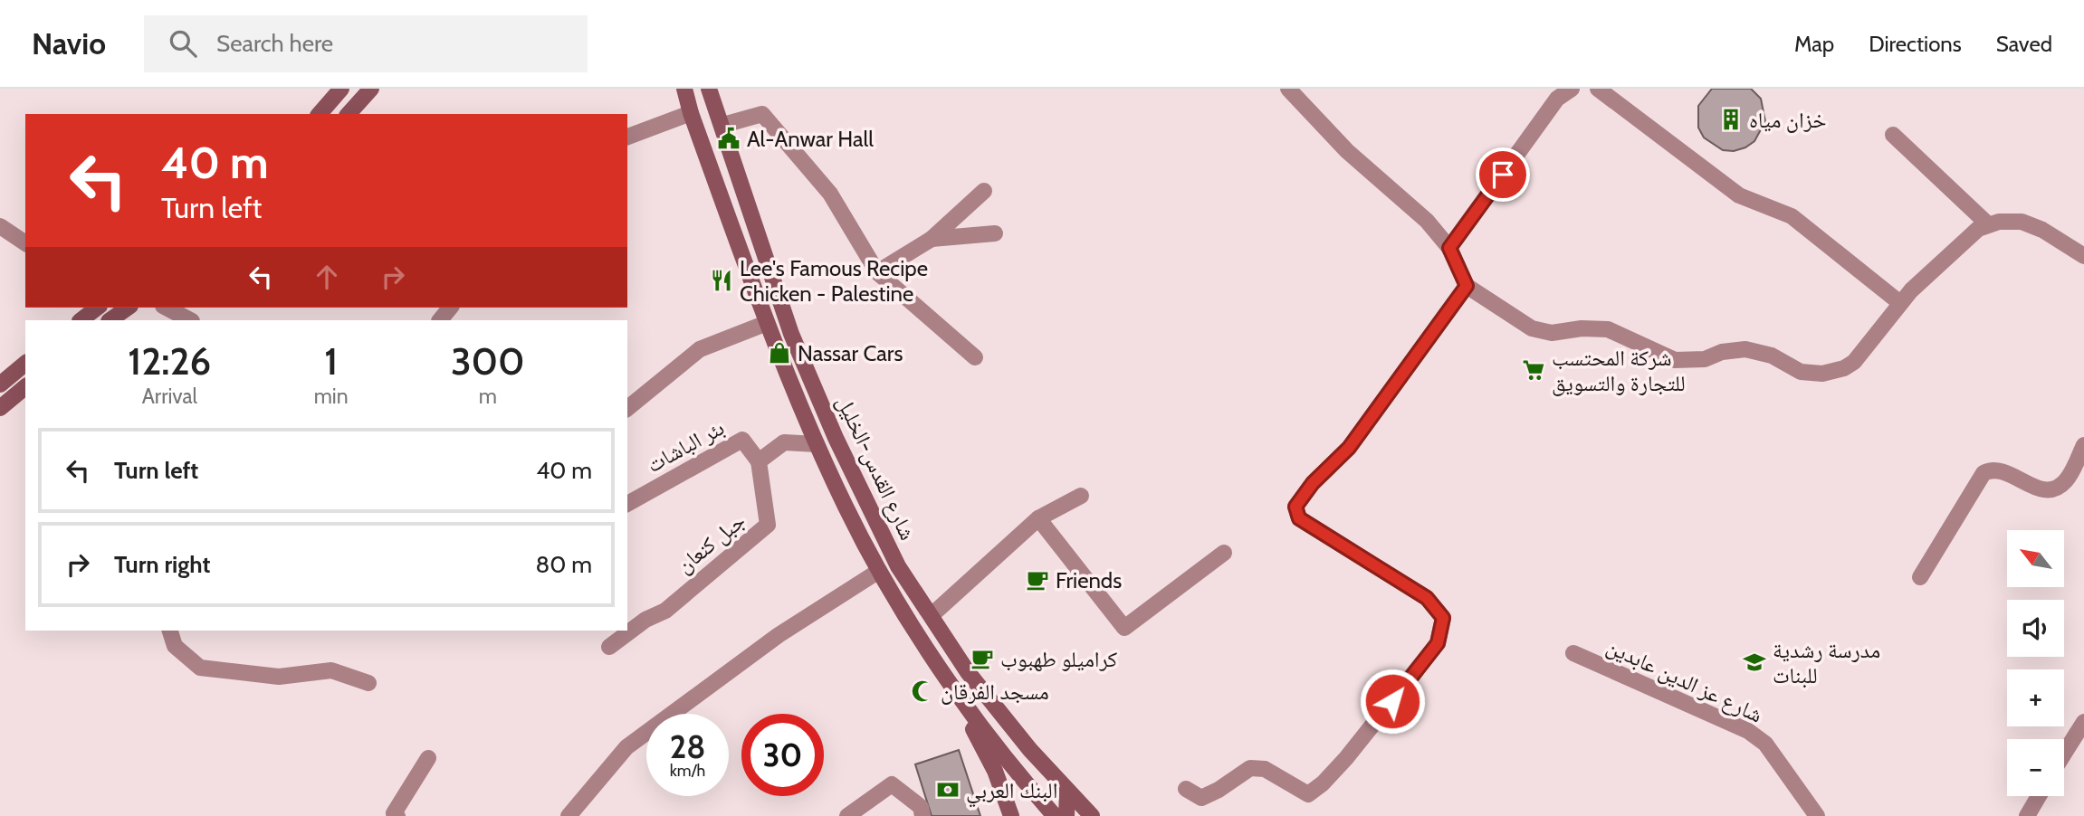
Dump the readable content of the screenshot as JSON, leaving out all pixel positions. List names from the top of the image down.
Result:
{
  "streets": {
    "main road": ["شارع القدس-الخليل"],
    "street": ["بئر الباشات", "جبل كنعان", "شارع عز الدين عابدين"]
  },
  "crossings": [
    ["بئر الباشات", "جبل كنعان"]
  ],
  "places": {
    "building": ["خزان مياه"],
    "public building": ["Al-Anwar Hall"],
    "restaurant": ["Lee's Famous Recipe Chicken - Palestine"],
    "shop": ["Nassar Cars"],
    "supermarket": ["شركة المحتسب للتجارة والتسويق"],
    "cafe": ["Friends", "كراميلو طهبوب"],
    "school or university": ["مدرسة رشدية للبنات"],
    "mosque": ["مسجد الفرقان"],
    "bank": ["البنك العربي"]
  },
  "north": "top left",
  "page": {
    "header": "Navio",
    "search": "Search here",
    "nav": ["Map", "Directions", "Saved"],
    "turn": ["40 m", "Turn left"],
    "eta": [
      "12:26",
      "Arrival",
      "1",
      "min",
      "300",
      "m"
    ],
    "list": [
      {
        "name": "Turn left",
        "value": "40 m"
      },
      {
        "name": "Turn right",
        "value": "80 m"
      }
    ],
    "map_buttons": ["+", "−"],
    "speed": "28 km/h",
    "limit": "30"
  }
}
